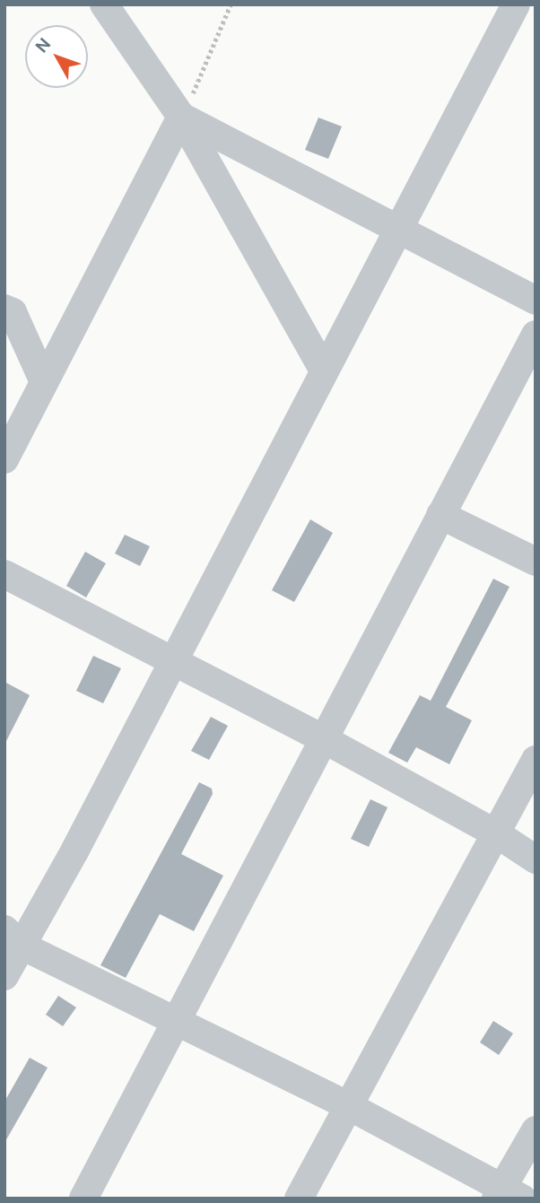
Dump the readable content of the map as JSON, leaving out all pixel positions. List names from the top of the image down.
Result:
{
  "north": "top left"
}
